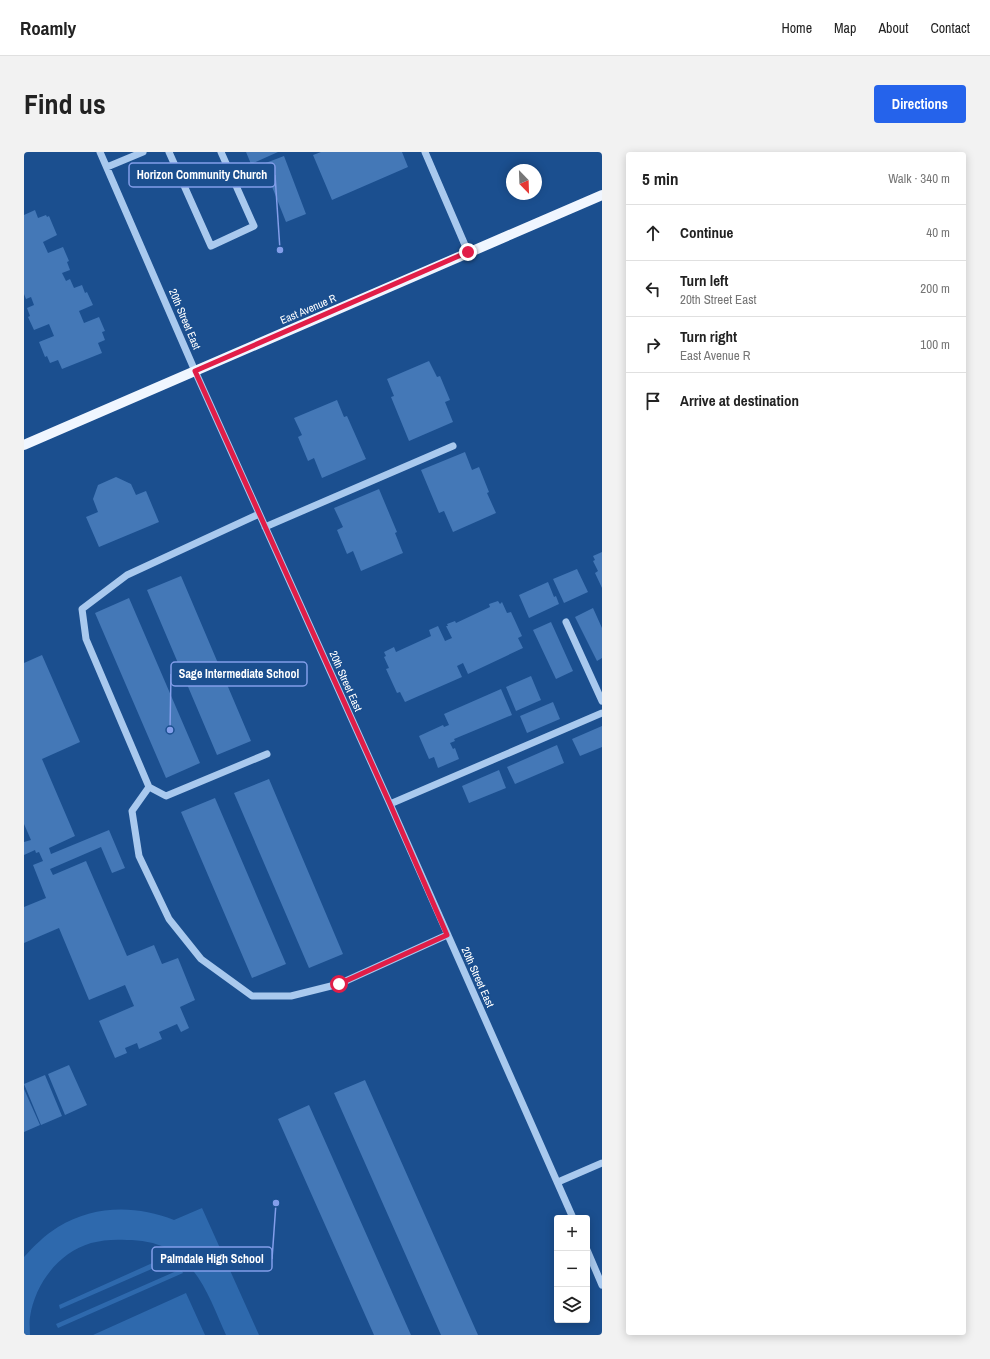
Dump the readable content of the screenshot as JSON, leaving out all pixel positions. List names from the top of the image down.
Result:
{
  "streets": {
    "main road": ["East Avenue R"],
    "street": ["20th Street East"]
  },
  "crossings": [
    ["East Avenue R", "20th Street East"]
  ],
  "places": ["Horizon Community Church", "Sage Intermediate School", "Palmdale High School"],
  "north": "bottom right",
  "page": {
    "header": "Roamly",
    "nav": [
      "Home",
      "Map",
      "About",
      "Contact"
    ],
    "title": "Find us",
    "buttons": "Directions",
    "heading": ["5 min", "Walk · 340 m"],
    "list": [
      ["Continue", "40 m"],
      ["Turn left", "20th Street East", "200 m"],
      ["Turn right", "East Avenue R", "100 m"],
      "Arrive at destination"
    ],
    "map_buttons": ["+", "−"]
  }
}
